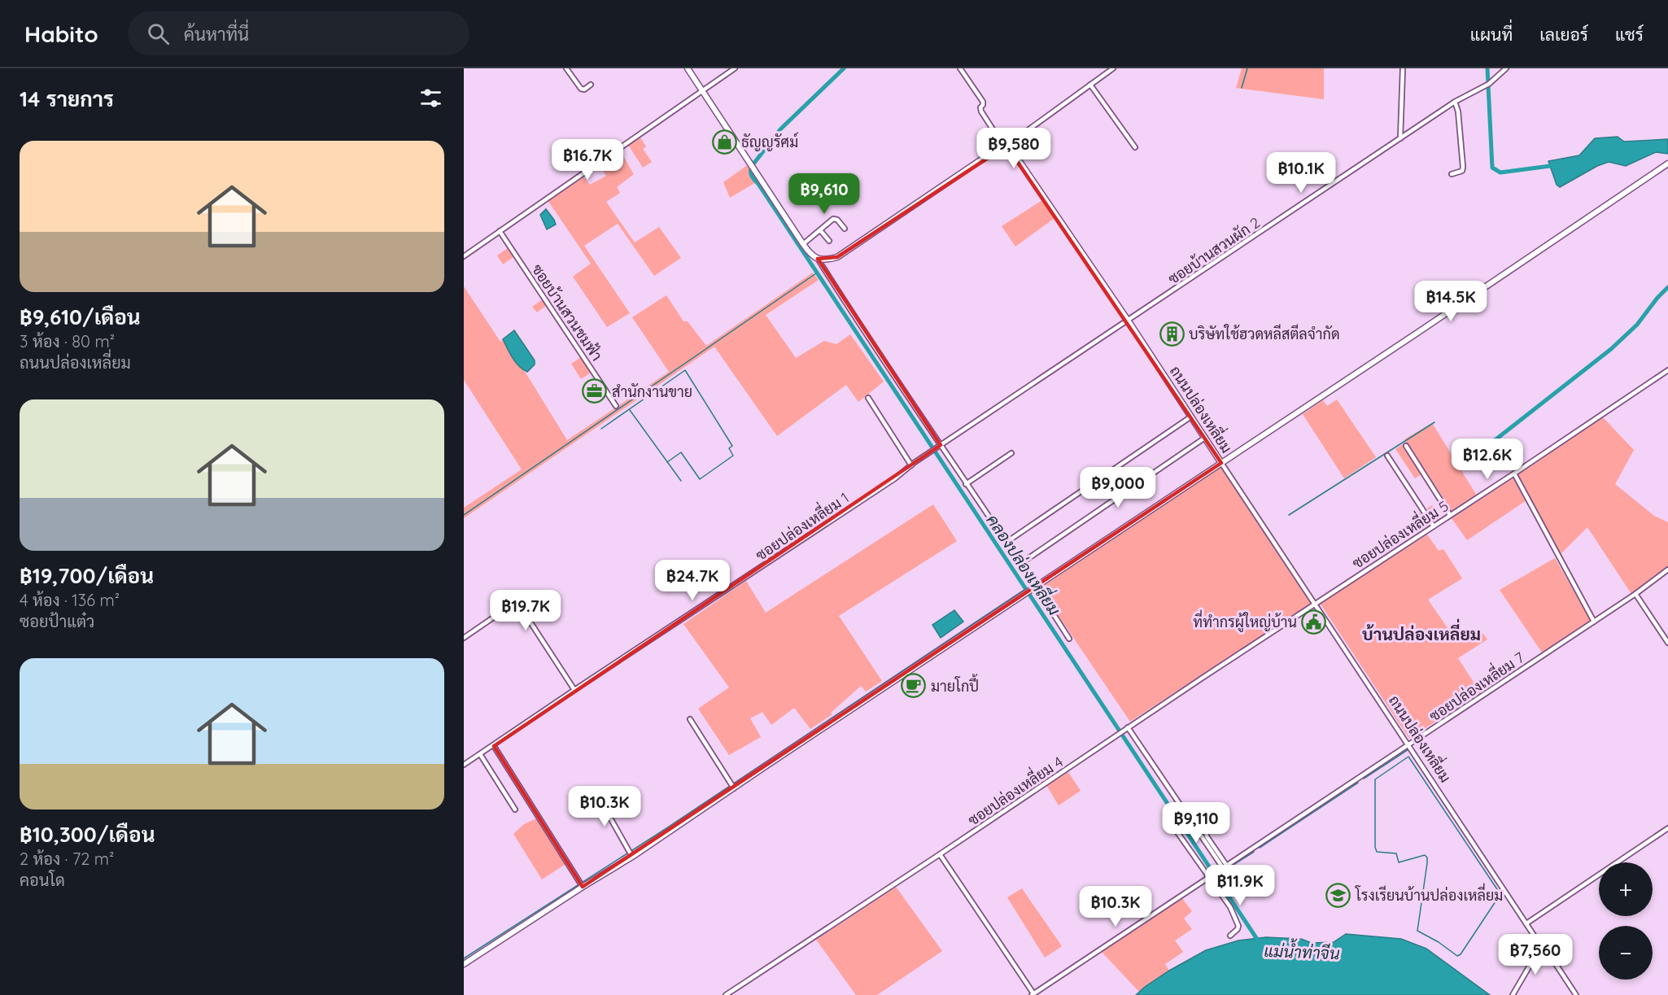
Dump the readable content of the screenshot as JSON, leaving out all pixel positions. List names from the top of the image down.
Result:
{
  "streets": {
    "street": [
      "ซอยบ้านสวนผัก 2",
      "ซอยบ้านสวนชมฟ้า",
      "ถนนปล่องเหลี่ยม",
      "ซอยปล่องเหลี่ยม 1",
      "ซอยปล่องเหลี่ยม 5",
      "ซอยปล่องเหลี่ยม 7",
      "ซอยปล่องเหลี่ยม 4"
    ]
  },
  "crossings": [
    ["ซอยบ้านสวนผัก 2", "ถนนปล่องเหลี่ยม"],
    ["ซอยบ้านสวนผัก 2", "ซอยปล่องเหลี่ยม 1"],
    ["ถนนปล่องเหลี่ยม", "ซอยปล่องเหลี่ยม 1"],
    ["ถนนปล่องเหลี่ยม", "ซอยปล่องเหลี่ยม 5"],
    ["ถนนปล่องเหลี่ยม", "ซอยปล่องเหลี่ยม 7"],
    ["ถนนปล่องเหลี่ยม", "ซอยปล่องเหลี่ยม 4"],
    ["ซอยปล่องเหลี่ยม 5", "ซอยปล่องเหลี่ยม 4"]
  ],
  "districts": ["บ้านปล่องเหลี่ยม"],
  "water": ["คลองปล่องเหลี่ยม", "แม่น้ำท่าจีน"],
  "places": {
    "shop": ["ธัญญรัศม์"],
    "building": ["บริษัทใช้ฮวดหลีสตีลจำกัด"],
    "office": ["สำนักงานขาย"],
    "public building": ["ที่ทำกรผู้ใหญ่บ้าน"],
    "cafe": ["มายโกปี้"],
    "school or university": ["โรงเรียนบ้านปล่องเหลี่ยม"]
  },
  "page": {
    "header": "Habito",
    "search": "ค้นหาที่นี่",
    "nav": ["แผนที่", "เลเยอร์", "แชร์"],
    "heading": "14 รายการ",
    "list": [
      {
        "name": "฿9,610/เดือน",
        "note": "3 ห้อง · 80 m² · ถนนปล่องเหลี่ยม"
      },
      {
        "name": "฿19,700/เดือน",
        "note": "4 ห้อง · 136 m² · ซอยป้าแต๋ว"
      },
      {
        "name": "฿10,300/เดือน",
        "note": "2 ห้อง · 72 m² · คอนโด"
      }
    ],
    "price": [
      "฿9,580",
      "฿16.7K",
      "฿10.1K",
      "฿9,610",
      "฿14.5K",
      "฿12.6K",
      "฿9,000",
      "฿24.7K",
      "฿19.7K",
      "฿10.3K",
      "฿9,110",
      "฿11.9K",
      "฿10.3K",
      "฿7,560"
    ],
    "map_buttons": ["+", "−"]
  }
}
